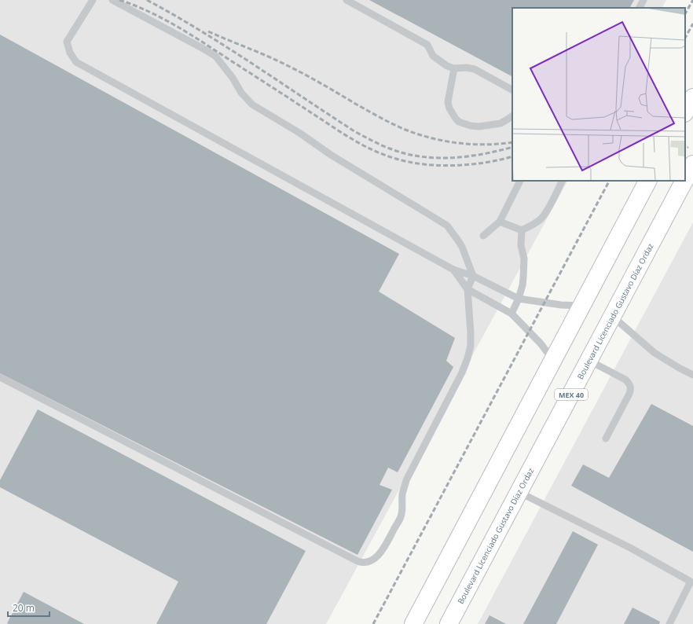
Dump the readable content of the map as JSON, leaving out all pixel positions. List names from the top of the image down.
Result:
{
  "streets": {
    "main road": ["Boulevard Licenciado Gustavo Díaz Ordaz", "MEX 40"]
  },
  "scale_bar": "20 m"
}
